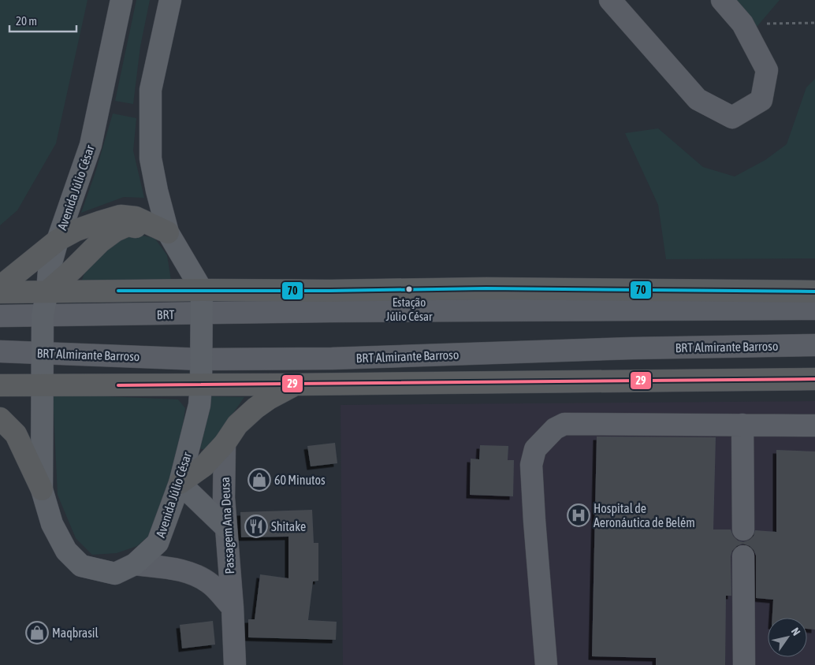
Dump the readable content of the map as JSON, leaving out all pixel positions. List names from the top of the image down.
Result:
{
  "streets": {
    "main road": ["Avenida Júlio César"],
    "street": ["BRT", "BRT Almirante Barroso", "Passagem Ana Deusa"]
  },
  "crossings": [
    ["Avenida Júlio César", "BRT"],
    ["Avenida Júlio César", "BRT Almirante Barroso"],
    ["Avenida Júlio César", "Passagem Ana Deusa"]
  ],
  "places": {
    "other": ["Estação Júlio César"],
    "shop": ["60 Minutos", "Maqbrasil"],
    "hospital": ["Hospital de Aeronáutica de Belém"],
    "restaurant": ["Shitake"]
  },
  "lines": ["transit line 70", "transit line 29"],
  "scale_bar": "20 m",
  "north": "top right"
}
